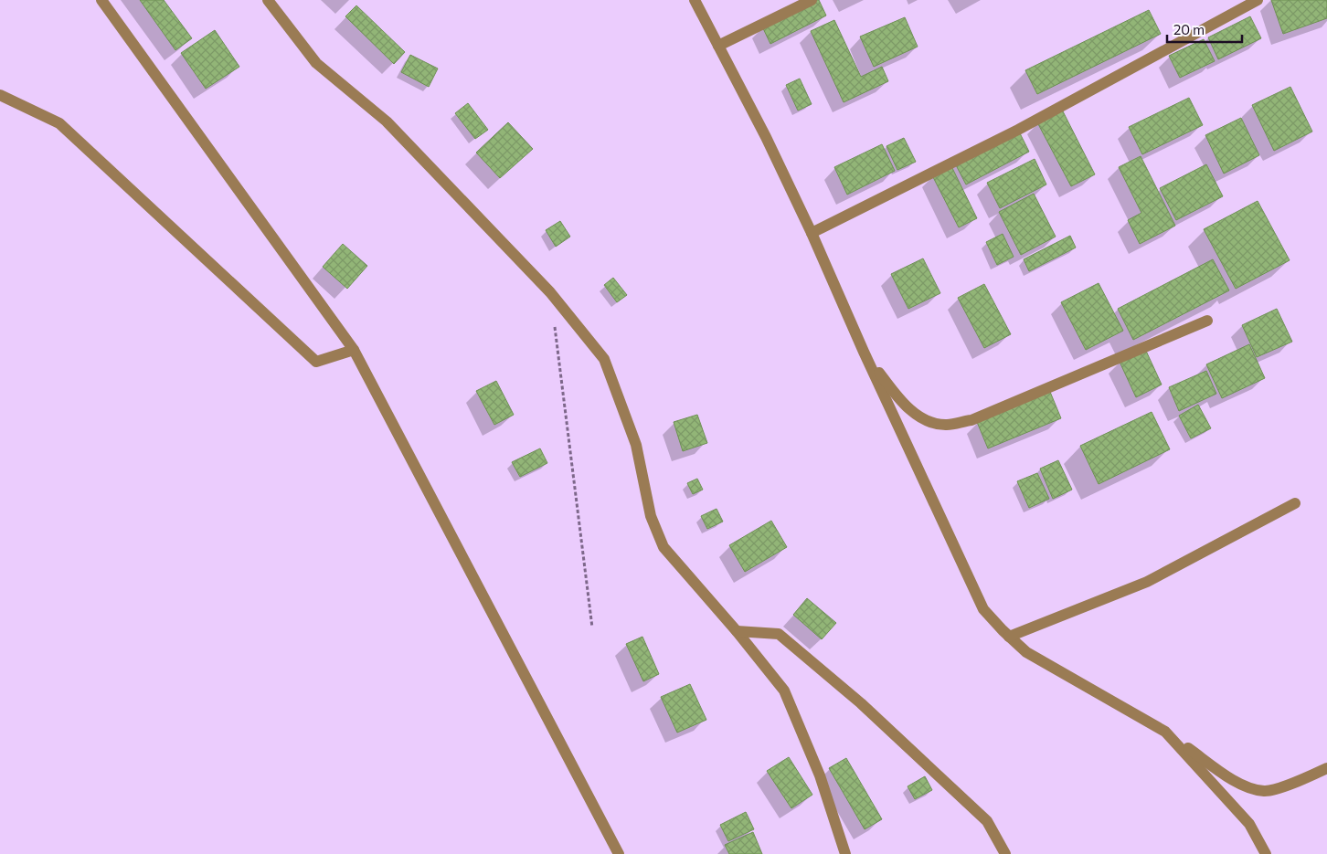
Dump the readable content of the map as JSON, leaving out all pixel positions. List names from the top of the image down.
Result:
{
  "scale_bar": "20 m"
}
